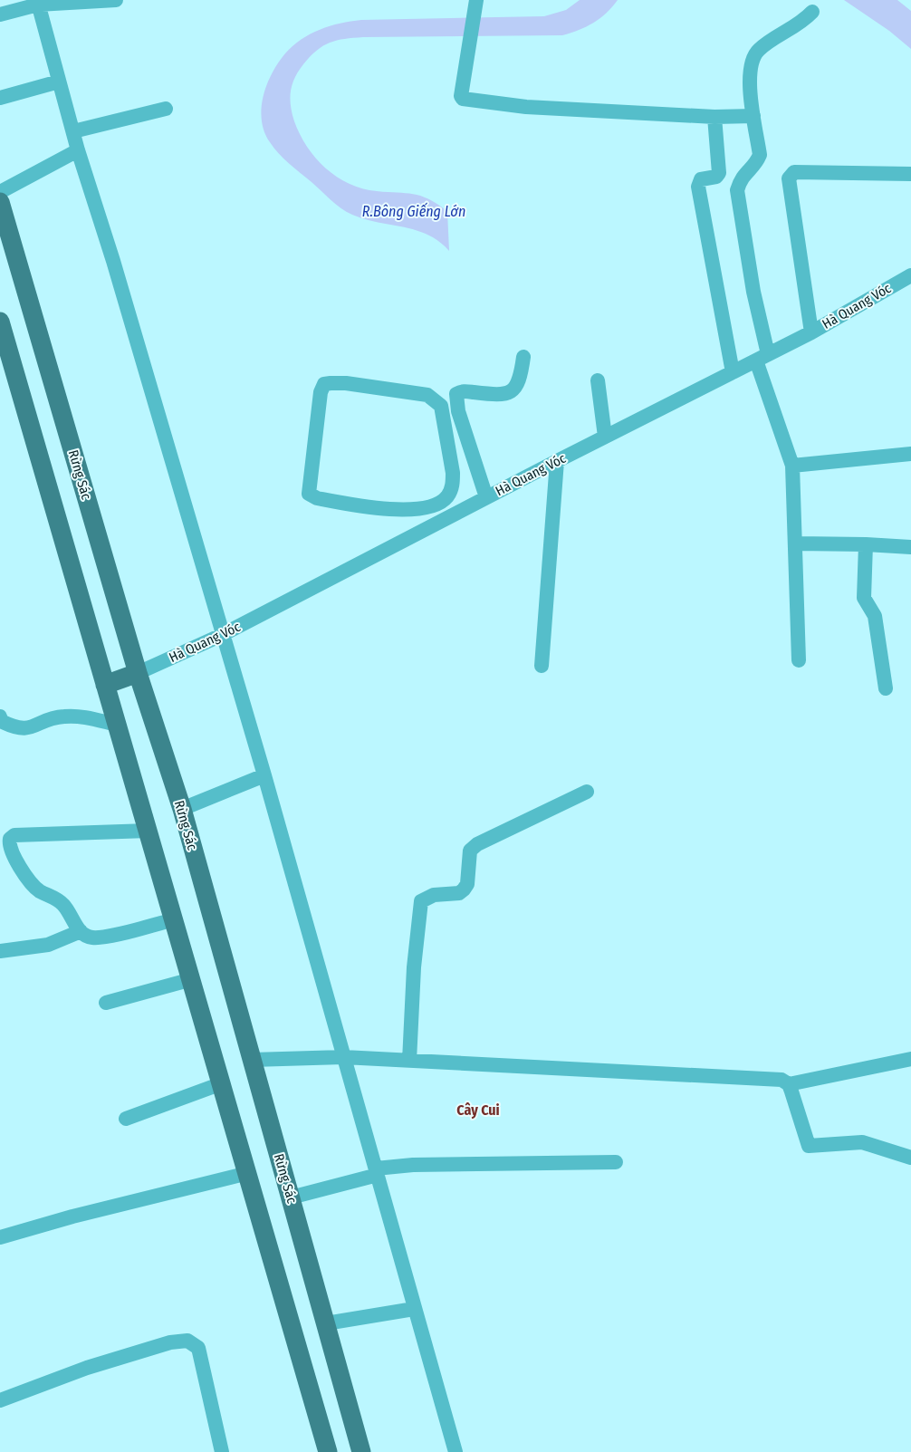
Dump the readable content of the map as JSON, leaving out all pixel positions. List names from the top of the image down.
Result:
{
  "streets": {
    "main road": ["Rừng Sác"],
    "street": ["Hà Quang Vóc"]
  },
  "crossings": [
    ["Hà Quang Vóc", "Rừng Sác"]
  ],
  "districts": ["Cây Cui"],
  "water": ["R.Bông Giếng Lớn"]
}
